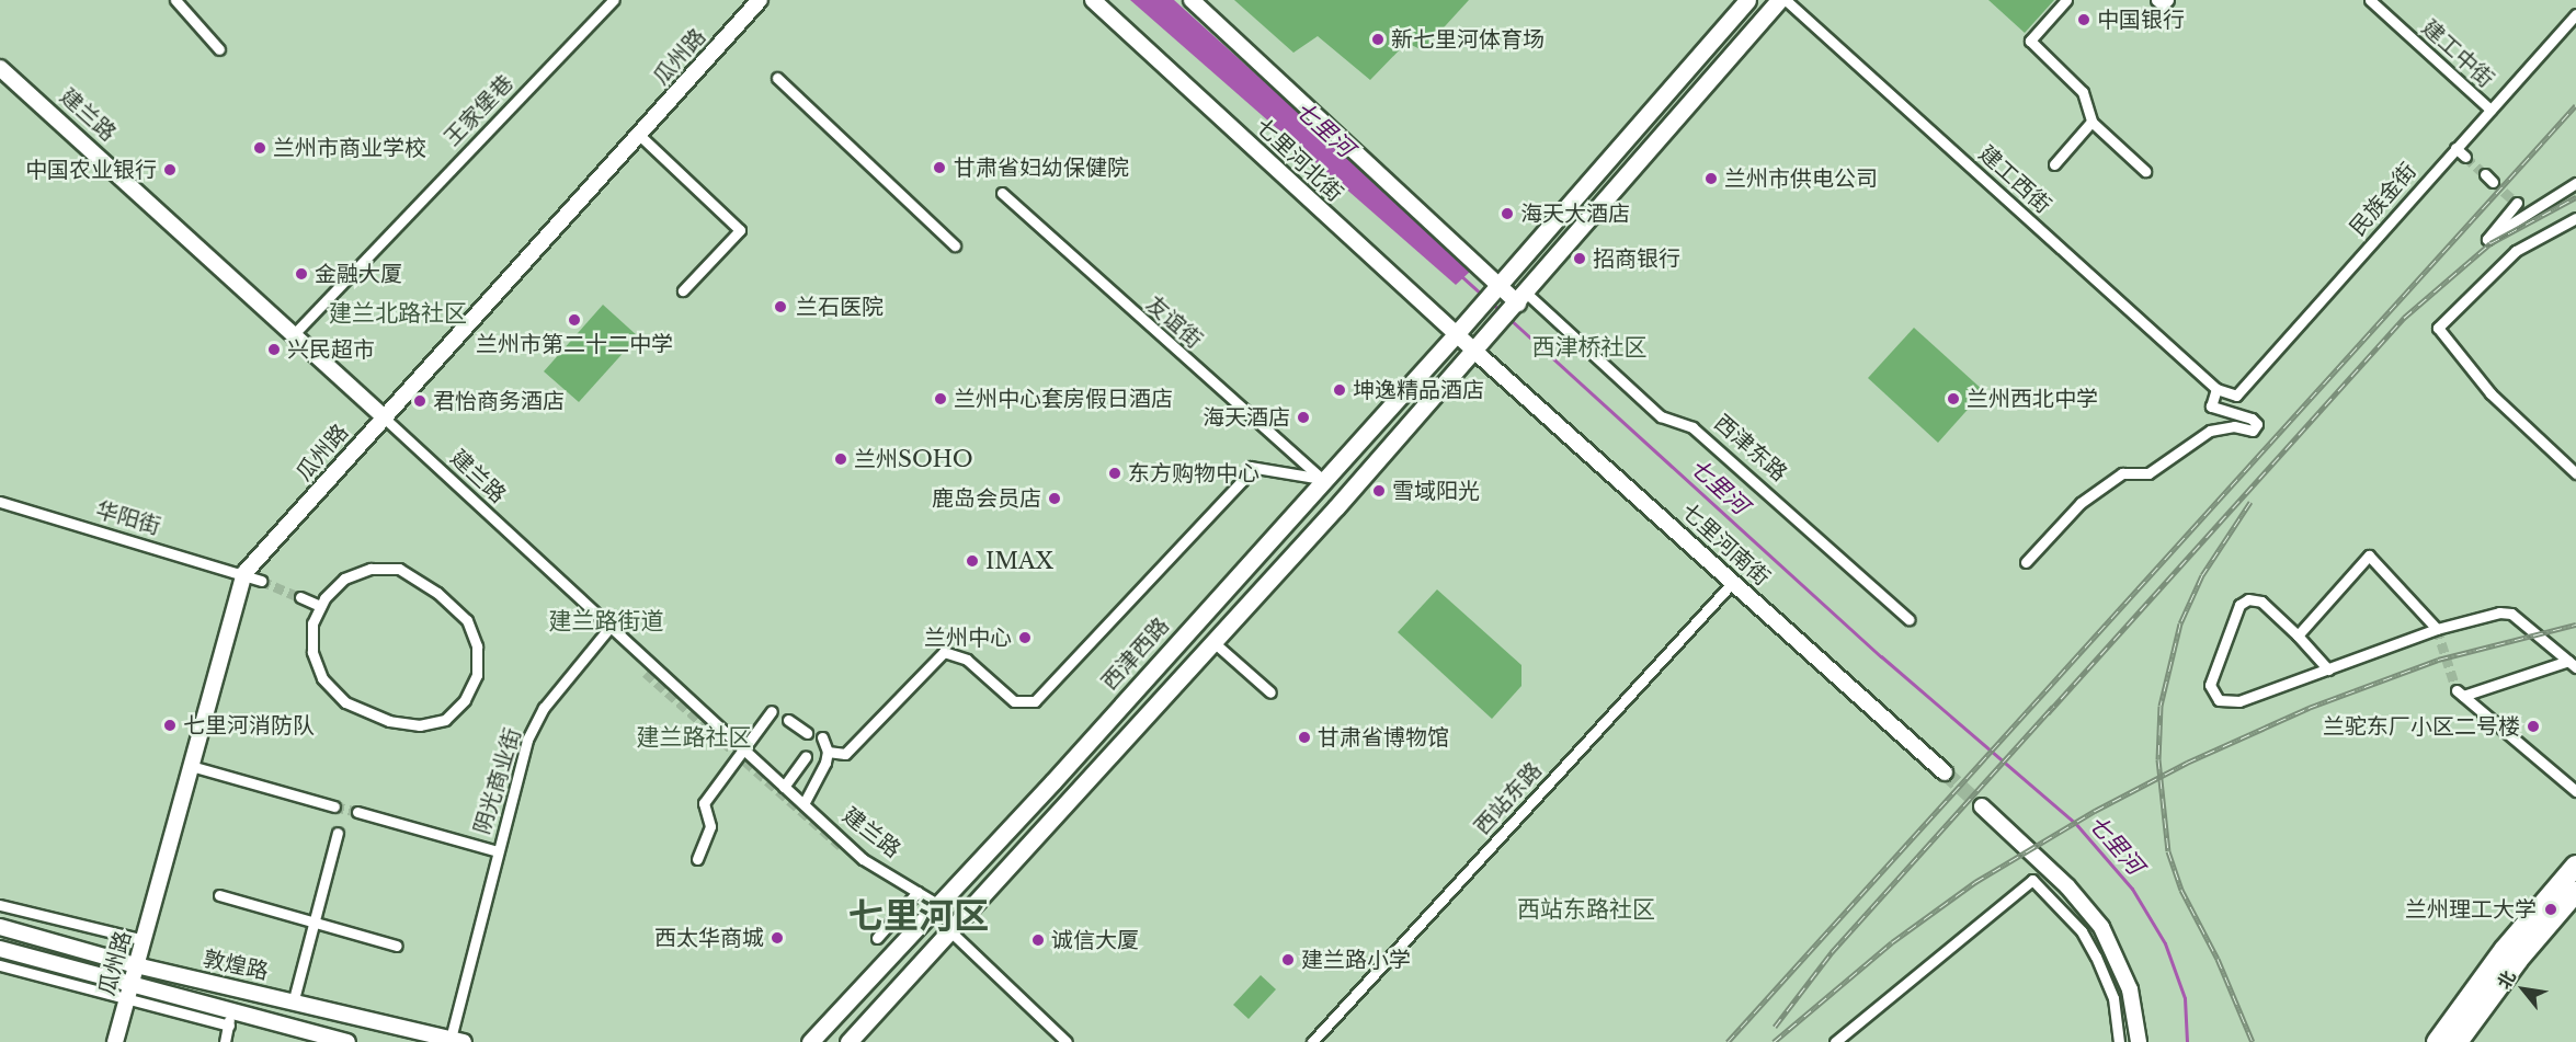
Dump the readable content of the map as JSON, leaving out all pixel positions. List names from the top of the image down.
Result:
{
  "streets": {
    "main road": ["西津西路"],
    "street": [
      "建工中街",
      "瓜州路",
      "王家堡巷",
      "建兰路",
      "七里河北街",
      "建工西街",
      "民族金街",
      "友谊街",
      "西津东路",
      "华阳街",
      "七里河南街",
      "阴光商业街",
      "西站东路",
      "敦煌路"
    ]
  },
  "crossings": [
    ["建工中街", "民族金街"],
    ["瓜州路", "建兰路"],
    ["瓜州路", "华阳街"],
    ["瓜州路", "敦煌路"],
    ["王家堡巷", "建兰路"],
    ["建兰路", "西津西路"],
    ["建兰路", "阴光商业街"],
    ["七里河北街", "西津东路"],
    ["七里河北街", "七里河南街"],
    ["七里河北街", "西津西路"],
    ["建工西街", "民族金街"],
    ["友谊街", "西津西路"],
    ["七里河南街", "西站东路"],
    ["阴光商业街", "敦煌路"]
  ],
  "districts": [
    "建兰北路社区",
    "西津桥社区",
    "建兰路街道",
    "建兰路社区",
    "西站东路社区",
    "七里河区"
  ],
  "water": ["七里河"],
  "places": [
    "中国银行",
    "新七里河体育场",
    "兰州市商业学校",
    "甘肃省妇幼保健院",
    "中国农业银行",
    "兰州市供电公司",
    "海天大酒店",
    "招商银行",
    "金融大厦",
    "兰石医院",
    "兰州市第二十二中学",
    "兴民超市",
    "坤逸精品酒店",
    "兰州中心套房假日酒店",
    "兰州西北中学",
    "君怡商务酒店",
    "海天酒店",
    "兰州SOHO",
    "东方购物中心",
    "雪域阳光",
    "鹿岛会员店",
    "IMAX",
    "兰州中心",
    "七里河消防队",
    "兰驼东厂小区二号楼",
    "甘肃省博物馆",
    "兰州理工大学",
    "西太华商城",
    "诚信大厦",
    "建兰路小学"
  ],
  "north": "top left"
}
